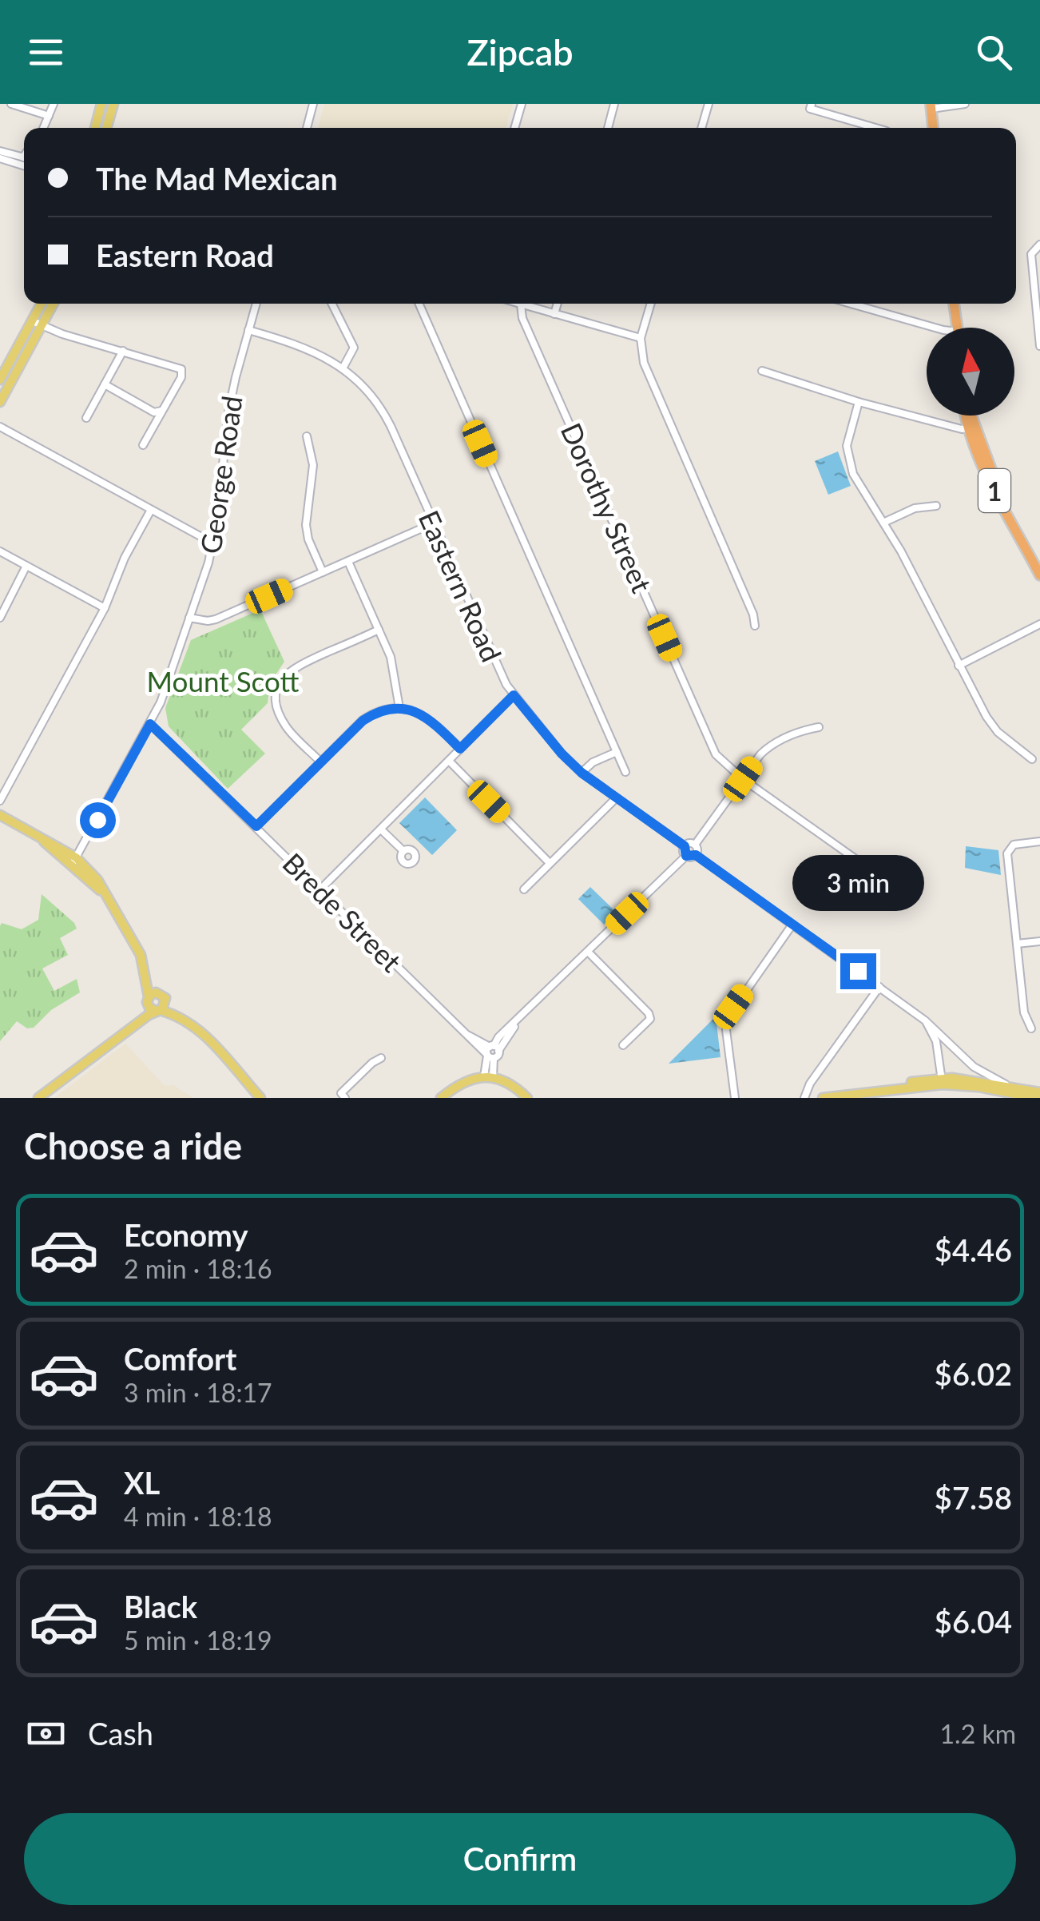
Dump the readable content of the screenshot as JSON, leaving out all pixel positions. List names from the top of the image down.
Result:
{
  "streets": {
    "highway": ["1"],
    "street": [
      "George Road",
      "Dorothy Street",
      "Eastern Road",
      "Brede Street"
    ]
  },
  "crossings": [
    ["George Road", "Eastern Road"],
    ["George Road", "Brede Street"]
  ],
  "parks": ["Mount Scott"],
  "north": "top",
  "page": {
    "header": "Zipcab",
    "banner": ["The Mad Mexican", "Eastern Road"],
    "bubble": "3 min",
    "heading": "Choose a ride",
    "list": [
      {
        "name": "Economy",
        "note": "2 min · 18:16",
        "value": "$4.46"
      },
      {
        "name": "Comfort",
        "note": "3 min · 18:17",
        "value": "$6.02"
      },
      {
        "name": "XL",
        "note": "4 min · 18:18",
        "value": "$7.58"
      },
      {
        "name": "Black",
        "note": "5 min · 18:19",
        "value": "$6.04"
      }
    ],
    "pay": ["Cash", "1.2 km"],
    "buttons": "Confirm"
  }
}
